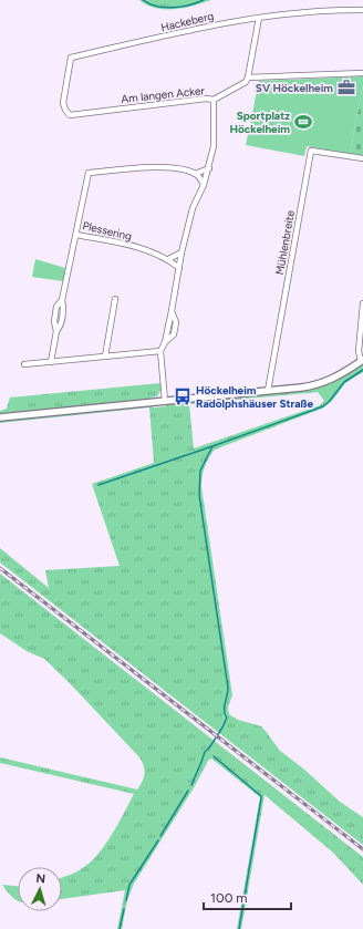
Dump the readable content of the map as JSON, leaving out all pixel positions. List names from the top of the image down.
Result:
{
  "streets": {
    "street": [
      "Hackeberg",
      "Am langen Acker",
      "Plessering",
      "Mühlenbreite"
    ]
  },
  "crossings": [
    ["Hackeberg", "Am langen Acker"]
  ],
  "places": {
    "office": ["SV Höckelheim"],
    "sports": ["Sportplatz Höckelheim"],
    "bus stop": ["Höckelheim Radolphshäuser Straße"]
  },
  "scale_bar": "100 m",
  "north": "top"
}
